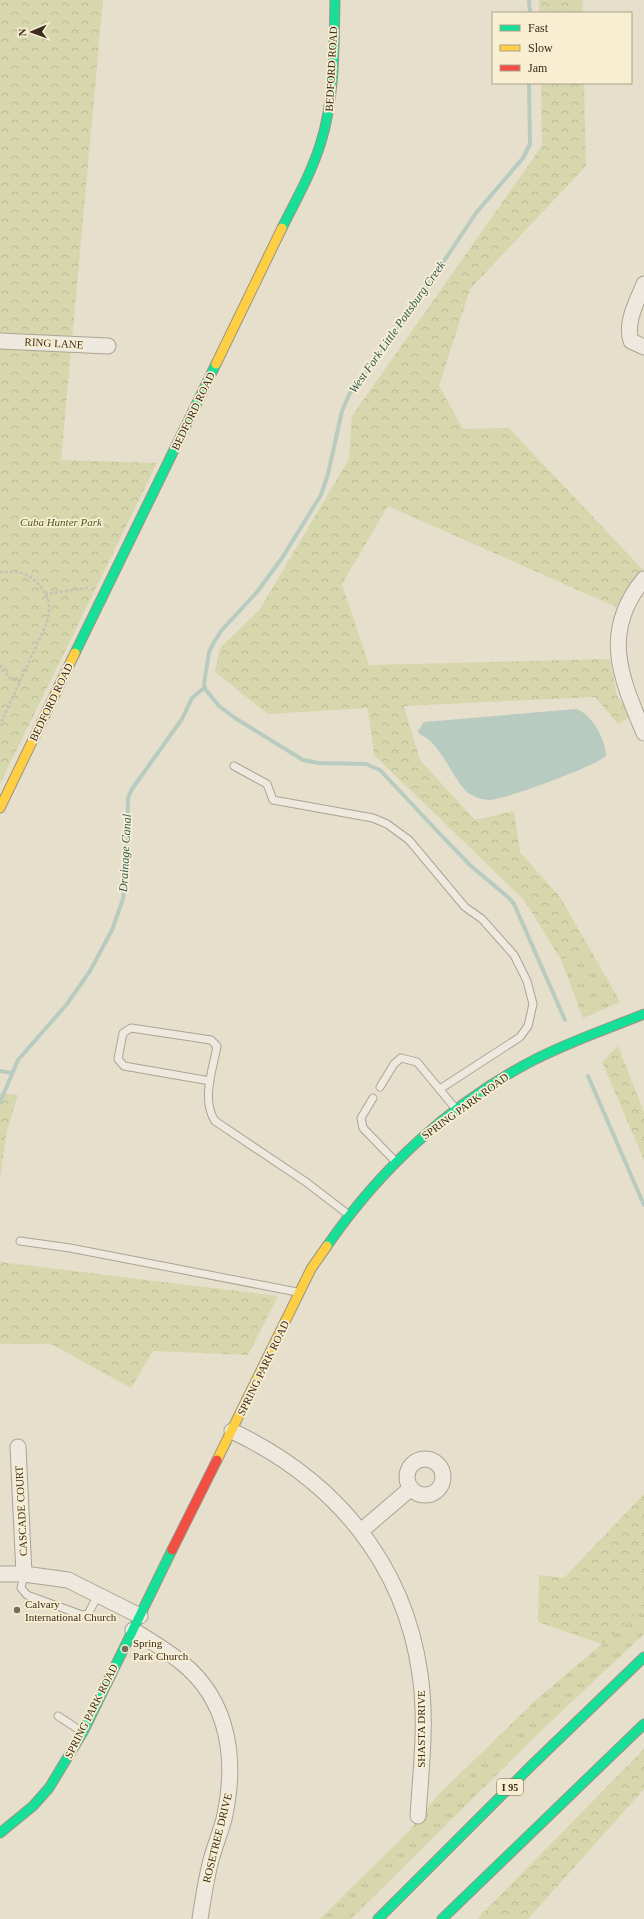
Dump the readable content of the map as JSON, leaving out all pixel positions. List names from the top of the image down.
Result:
{
  "streets": {
    "main road": ["BEDFORD ROAD", "SPRING PARK ROAD", "I 95"],
    "street": [
      "RING LANE",
      "CASCADE COURT",
      "SHASTA DRIVE",
      "ROSETREE DRIVE"
    ]
  },
  "crossings": [
    ["SPRING PARK ROAD", "SHASTA DRIVE"],
    ["SPRING PARK ROAD", "ROSETREE DRIVE"]
  ],
  "water": ["West Fork Little Pottsburg Creek", "Drainage Canal"],
  "parks": ["Cuba Hunter Park"],
  "places": ["Calvary International Church", "Spring Park Church"],
  "legend": ["Fast", "Slow", "Jam"],
  "north": "left"
}
